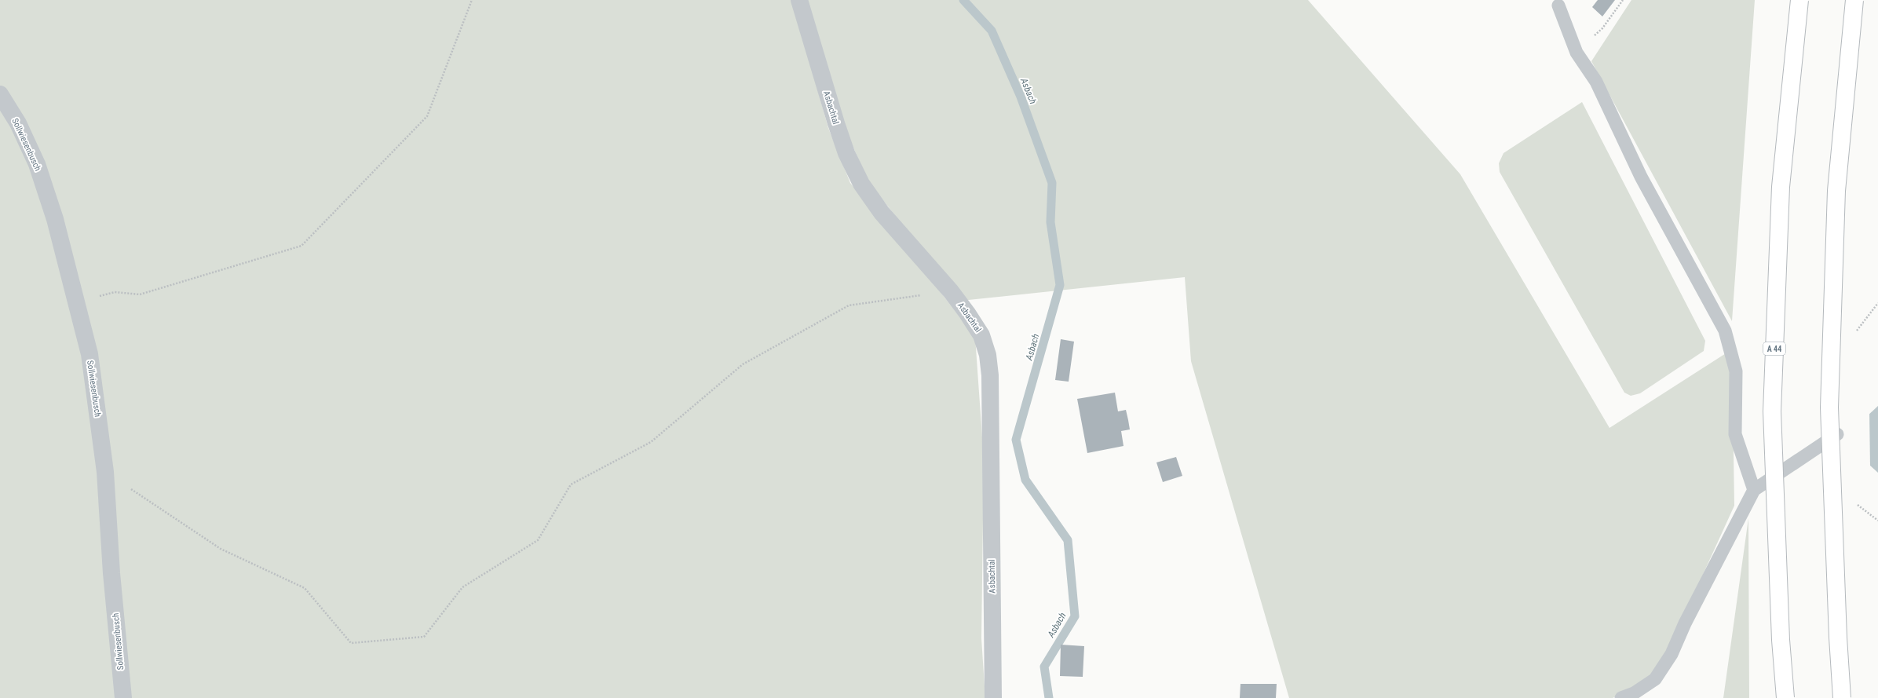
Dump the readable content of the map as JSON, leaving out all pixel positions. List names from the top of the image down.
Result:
{
  "streets": {
    "highway": ["A 44"],
    "street": ["Asbachtal", "Sollwiesenbusch"]
  },
  "water": ["Asbach"]
}
